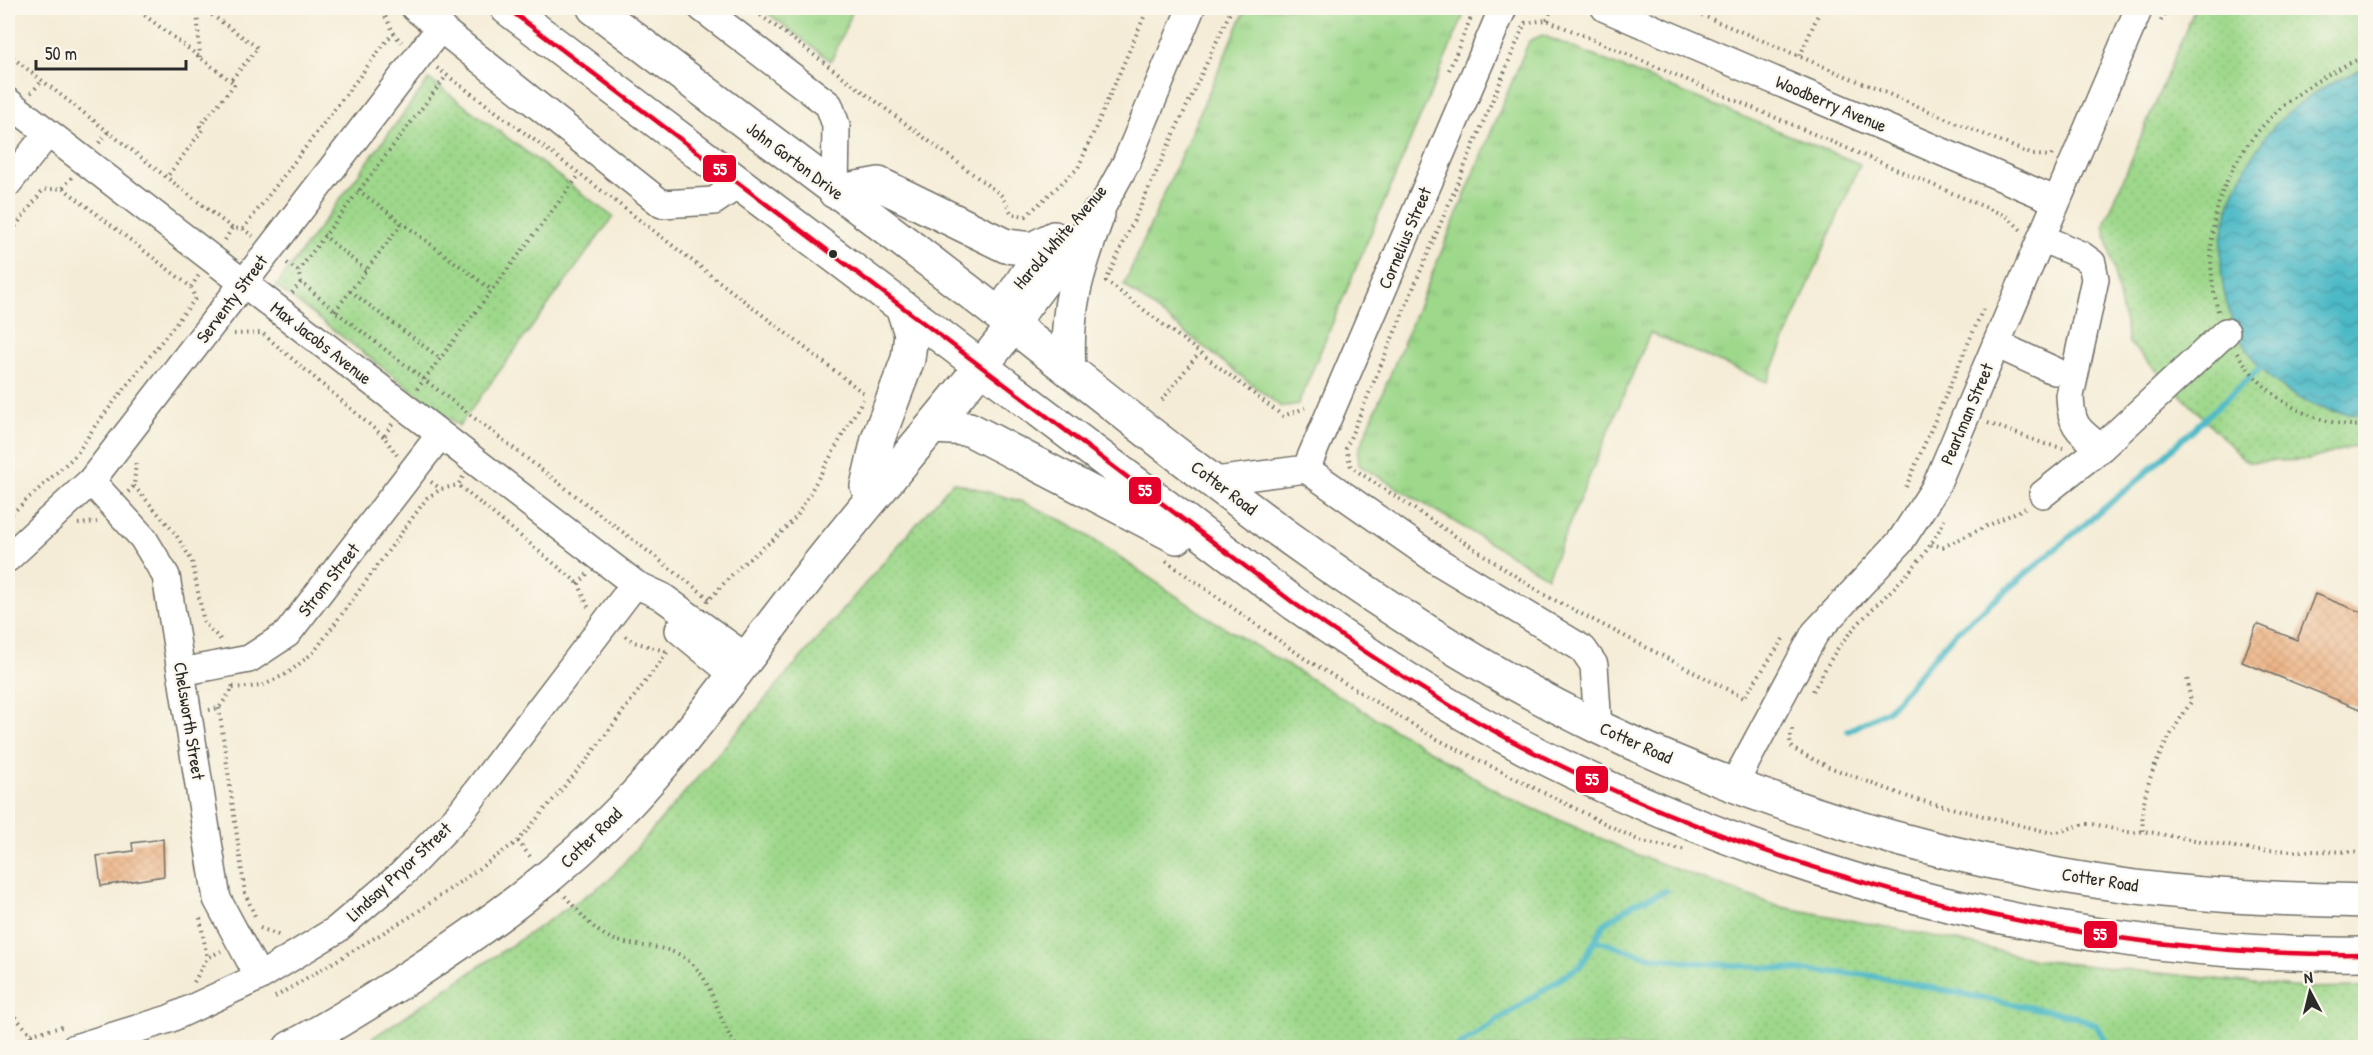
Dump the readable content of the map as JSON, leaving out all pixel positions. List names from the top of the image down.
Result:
{
  "streets": {
    "main road": ["John Gorton Drive", "Cotter Road"],
    "street": [
      "Woodberry Avenue",
      "Harold White Avenue",
      "Cornelius Street",
      "Serventy Street",
      "Max Jacobs Avenue",
      "Pearlman Street",
      "Strom Street",
      "Chelsworth Street",
      "Lindsay Pryor Street"
    ]
  },
  "crossings": [
    ["Woodberry Avenue", "Pearlman Street"],
    ["John Gorton Drive", "Harold White Avenue"],
    ["John Gorton Drive", "Cotter Road"],
    ["Harold White Avenue", "Cotter Road"],
    ["Serventy Street", "Max Jacobs Avenue"],
    ["Serventy Street", "Chelsworth Street"],
    ["Max Jacobs Avenue", "Cotter Road"],
    ["Max Jacobs Avenue", "Strom Street"],
    ["Max Jacobs Avenue", "Lindsay Pryor Street"],
    ["Pearlman Street", "Cotter Road"],
    ["Strom Street", "Chelsworth Street"],
    ["Chelsworth Street", "Lindsay Pryor Street"]
  ],
  "lines": ["transit line 55"],
  "scale_bar": "50 m",
  "north": "top"
}
